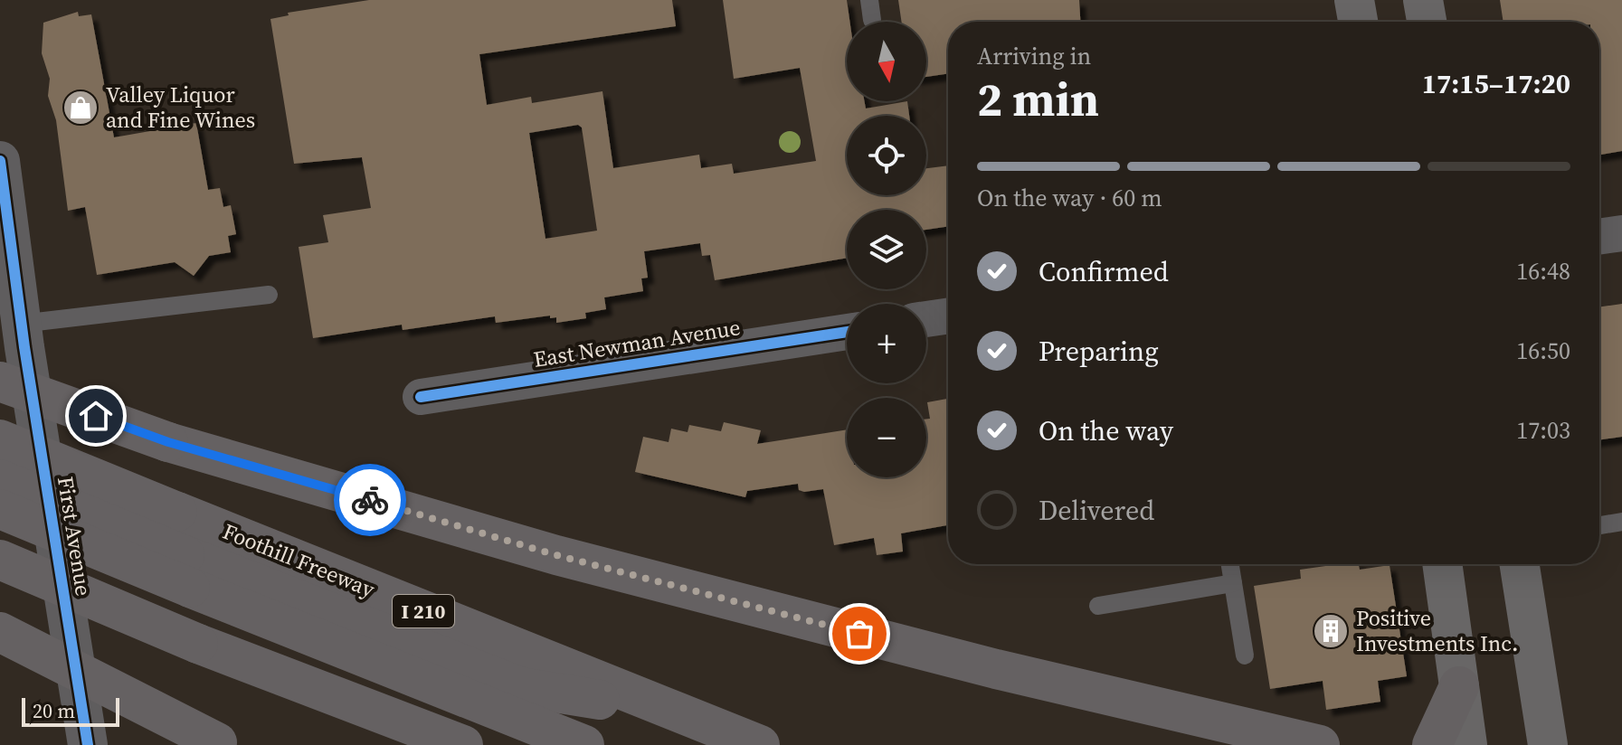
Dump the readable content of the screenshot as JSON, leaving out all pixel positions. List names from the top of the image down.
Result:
{
  "streets": {
    "highway": ["Foothill Freeway", "I 210"],
    "street": ["East Newman Avenue", "First Avenue"]
  },
  "places": {
    "shop": ["Valley Liquor and Fine Wines"],
    "building": ["Positive Investments Inc."]
  },
  "scale_bar": "20 m",
  "north": "bottom",
  "page": {
    "map_buttons": ["+", "−"],
    "heading": ["2 min", "Arriving in", "17:15–17:20"],
    "bar": "On the way · 60 m",
    "list": [
      ["Confirmed", "16:48"],
      ["Preparing", "16:50"],
      ["On the way", "17:03"],
      "Delivered"
    ],
    "scale": "20 m"
  }
}
